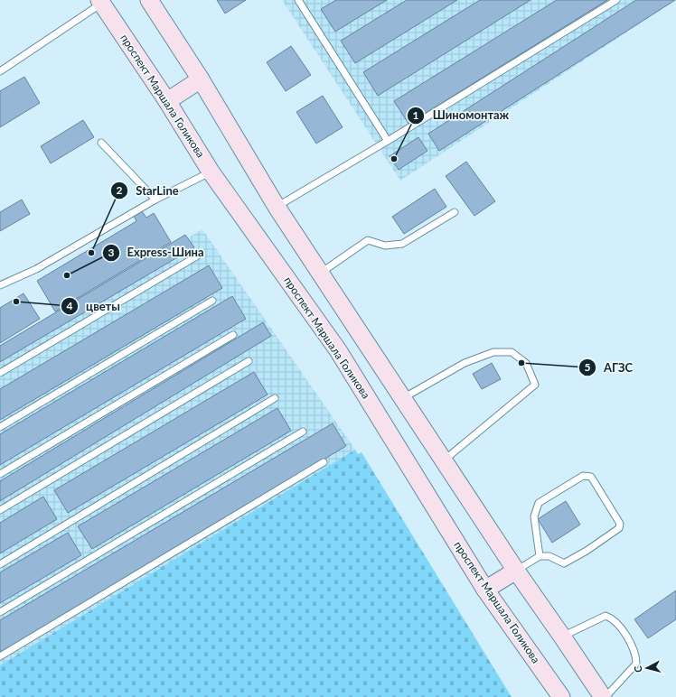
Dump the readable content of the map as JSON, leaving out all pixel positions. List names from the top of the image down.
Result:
{
  "streets": {
    "main road": ["проспект Маршала Голикова"]
  },
  "places": [
    "Шиномонтаж",
    "StarLine",
    "Express-Шина",
    "цветы",
    "АГЗС"
  ],
  "north": "left"
}
